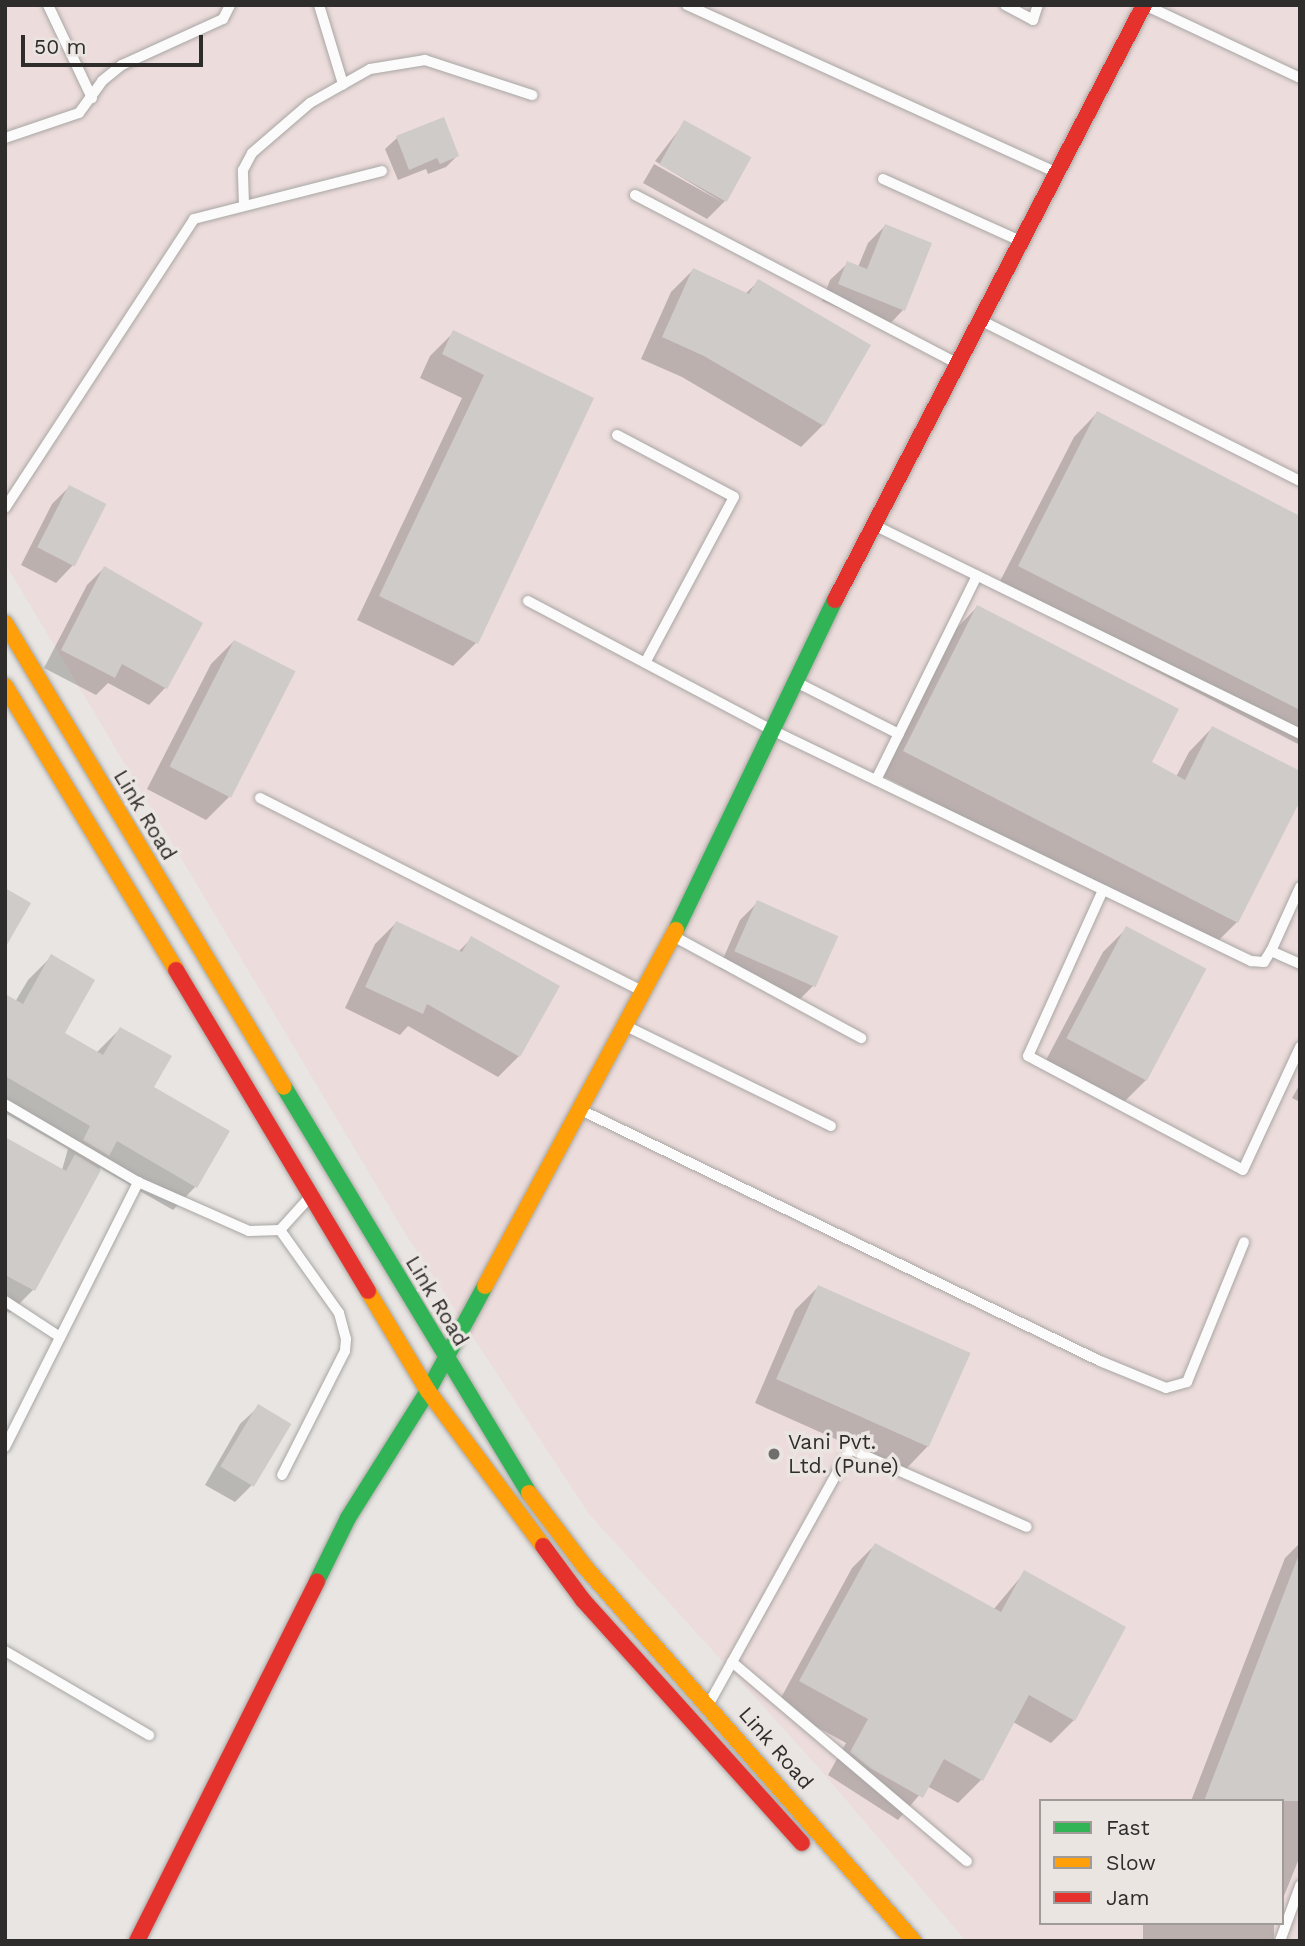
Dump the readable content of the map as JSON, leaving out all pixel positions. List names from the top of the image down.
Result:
{
  "streets": {
    "street": ["Link Road"]
  },
  "places": ["Vani Pvt. Ltd. (Pune)"],
  "legend": ["Fast", "Slow", "Jam"],
  "scale_bar": "50 m"
}
